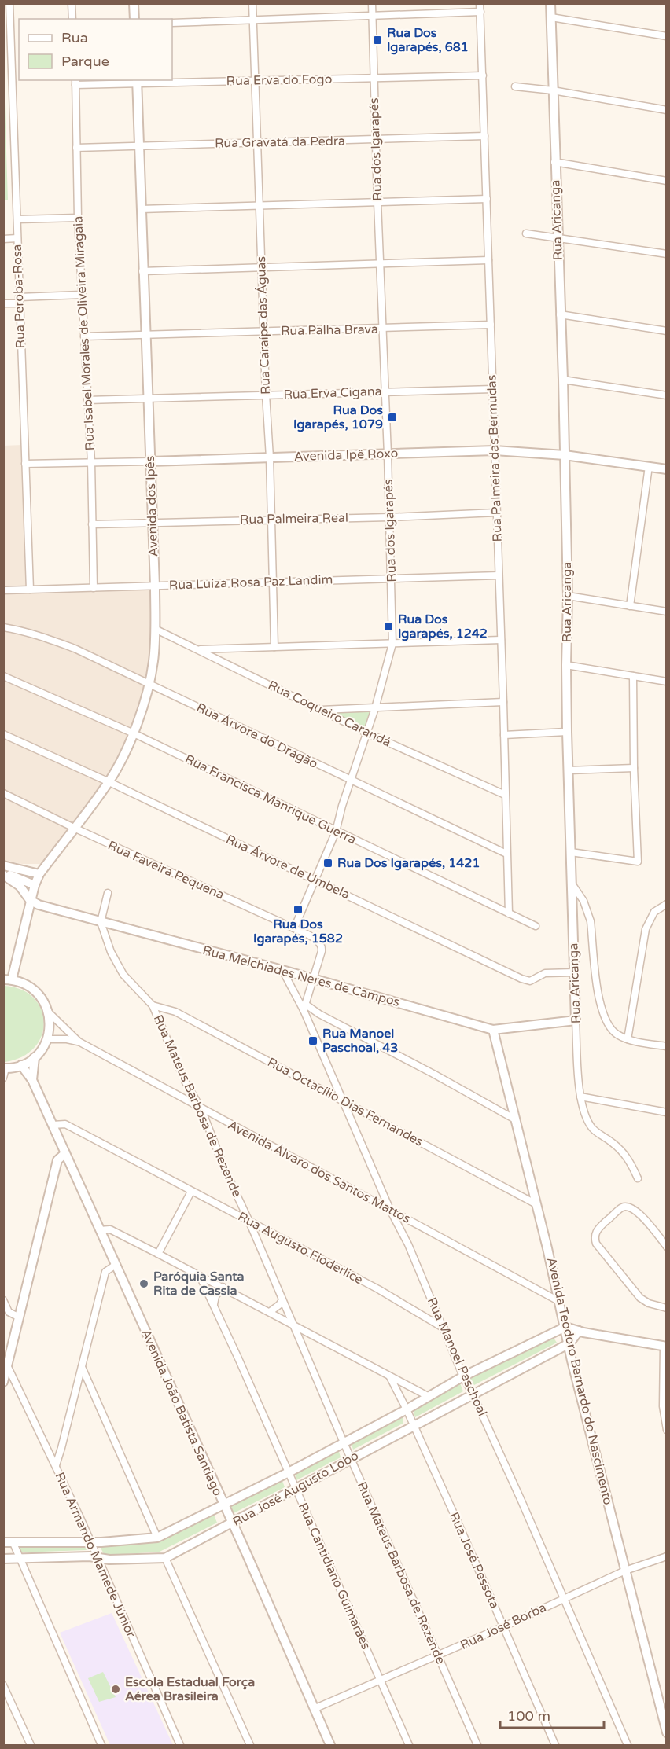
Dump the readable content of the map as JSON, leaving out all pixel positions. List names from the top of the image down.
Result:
{
  "streets": {
    "street": [
      "Rua Erva do Fogo",
      "Rua Gravatá da Pedra",
      "Rua dos Igarapés",
      "Rua Aricanga",
      "Rua Peroba-Rosa",
      "Rua Caraípe das Águas",
      "Rua Palha Brava",
      "Rua Isabel Morales de Oliveira Miragaia",
      "Rua Erva Cigana",
      "Avenida Ipê Roxo",
      "Rua Palmeira das Bermudas",
      "Avenida dos Ipês",
      "Rua Palmeira Real",
      "Rua Luíza Rosa Paz Landim",
      "Rua Coqueiro Carandá",
      "Rua Árvore do Dragão",
      "Rua Francisca Manrique Guerra",
      "Rua Árvore de Umbela",
      "Rua Faveira Pequena",
      "Rua Melchíades Neres de Campos",
      "Rua Octacílio Dias Fernandes",
      "Rua Mateus Barbosa de Rezende",
      "Avenida Álvaro dos Santos Mattos",
      "Rua Augusto Fioderlice",
      "Rua Manoel Paschoal",
      "Avenida Teodoro Bernardo do Nascimento",
      "Avenida João Batista Santiago",
      "Rua José Augusto Lobo",
      "Rua Armando Mamede Júnior",
      "Rua José Pessota",
      "Rua Cantidiano Guimarães",
      "Rua José Borba"
    ]
  },
  "crossings": [
    ["Rua Erva do Fogo", "Rua dos Igarapés"],
    ["Rua Erva do Fogo", "Rua Caraípe das Águas"],
    ["Rua Erva do Fogo", "Rua Isabel Morales de Oliveira Miragaia"],
    ["Rua Erva do Fogo", "Rua Palmeira das Bermudas"],
    ["Rua Erva do Fogo", "Avenida dos Ipês"],
    ["Rua Gravatá da Pedra", "Rua dos Igarapés"],
    ["Rua Gravatá da Pedra", "Rua Caraípe das Águas"],
    ["Rua Gravatá da Pedra", "Rua Isabel Morales de Oliveira Miragaia"],
    ["Rua Gravatá da Pedra", "Rua Palmeira das Bermudas"],
    ["Rua Gravatá da Pedra", "Avenida dos Ipês"],
    ["Rua dos Igarapés", "Rua Palha Brava"],
    ["Rua dos Igarapés", "Rua Erva Cigana"],
    ["Rua dos Igarapés", "Avenida Ipê Roxo"],
    ["Rua dos Igarapés", "Rua Palmeira Real"],
    ["Rua dos Igarapés", "Rua Luíza Rosa Paz Landim"],
    ["Rua dos Igarapés", "Rua Coqueiro Carandá"],
    ["Rua dos Igarapés", "Rua Árvore do Dragão"],
    ["Rua dos Igarapés", "Rua Francisca Manrique Guerra"],
    ["Rua dos Igarapés", "Rua Árvore de Umbela"],
    ["Rua dos Igarapés", "Rua Faveira Pequena"],
    ["Rua Aricanga", "Avenida Ipê Roxo"],
    ["Rua Aricanga", "Rua Árvore de Umbela"],
    ["Rua Aricanga", "Rua Melchíades Neres de Campos"],
    ["Rua Peroba-Rosa", "Avenida Ipê Roxo"],
    ["Rua Peroba-Rosa", "Rua Luíza Rosa Paz Landim"],
    ["Rua Caraípe das Águas", "Rua Palha Brava"],
    ["Rua Caraípe das Águas", "Rua Erva Cigana"],
    ["Rua Caraípe das Águas", "Avenida Ipê Roxo"],
    ["Rua Caraípe das Águas", "Rua Palmeira Real"],
    ["Rua Caraípe das Águas", "Rua Luíza Rosa Paz Landim"],
    ["Rua Palha Brava", "Rua Isabel Morales de Oliveira Miragaia"],
    ["Rua Palha Brava", "Rua Palmeira das Bermudas"],
    ["Rua Palha Brava", "Avenida dos Ipês"],
    ["Rua Isabel Morales de Oliveira Miragaia", "Rua Erva Cigana"],
    ["Rua Isabel Morales de Oliveira Miragaia", "Avenida Ipê Roxo"],
    ["Rua Isabel Morales de Oliveira Miragaia", "Rua Palmeira Real"],
    ["Rua Isabel Morales de Oliveira Miragaia", "Rua Luíza Rosa Paz Landim"],
    ["Rua Erva Cigana", "Rua Palmeira das Bermudas"],
    ["Rua Erva Cigana", "Avenida dos Ipês"],
    ["Avenida Ipê Roxo", "Rua Palmeira das Bermudas"],
    ["Avenida Ipê Roxo", "Avenida dos Ipês"],
    ["Rua Palmeira das Bermudas", "Rua Palmeira Real"],
    ["Rua Palmeira das Bermudas", "Rua Luíza Rosa Paz Landim"],
    ["Rua Palmeira das Bermudas", "Rua Coqueiro Carandá"],
    ["Rua Palmeira das Bermudas", "Rua Árvore do Dragão"],
    ["Rua Palmeira das Bermudas", "Rua Francisca Manrique Guerra"],
    ["Avenida dos Ipês", "Rua Palmeira Real"],
    ["Avenida dos Ipês", "Rua Luíza Rosa Paz Landim"],
    ["Avenida dos Ipês", "Rua Coqueiro Carandá"],
    ["Avenida dos Ipês", "Rua Árvore do Dragão"],
    ["Avenida dos Ipês", "Rua Francisca Manrique Guerra"],
    ["Avenida dos Ipês", "Rua Árvore de Umbela"],
    ["Avenida dos Ipês", "Rua Faveira Pequena"],
    ["Avenida dos Ipês", "Rua Melchíades Neres de Campos"],
    ["Rua Faveira Pequena", "Rua Melchíades Neres de Campos"],
    ["Rua Melchíades Neres de Campos", "Rua Mateus Barbosa de Rezende"],
    ["Rua Melchíades Neres de Campos", "Rua Manoel Paschoal"],
    ["Rua Melchíades Neres de Campos", "Avenida Teodoro Bernardo do Nascimento"],
    ["Rua Octacílio Dias Fernandes", "Rua Mateus Barbosa de Rezende"],
    ["Rua Octacílio Dias Fernandes", "Rua Manoel Paschoal"],
    ["Rua Octacílio Dias Fernandes", "Avenida Teodoro Bernardo do Nascimento"],
    ["Rua Mateus Barbosa de Rezende", "Avenida Álvaro dos Santos Mattos"],
    ["Rua Mateus Barbosa de Rezende", "Rua Augusto Fioderlice"],
    ["Rua Mateus Barbosa de Rezende", "Rua José Augusto Lobo"],
    ["Rua Mateus Barbosa de Rezende", "Rua José Borba"],
    ["Avenida Álvaro dos Santos Mattos", "Rua Manoel Paschoal"],
    ["Avenida Álvaro dos Santos Mattos", "Avenida Teodoro Bernardo do Nascimento"],
    ["Rua Augusto Fioderlice", "Rua Manoel Paschoal"],
    ["Rua Augusto Fioderlice", "Avenida João Batista Santiago"],
    ["Rua Manoel Paschoal", "Rua José Augusto Lobo"],
    ["Rua Manoel Paschoal", "Rua José Borba"],
    ["Avenida Teodoro Bernardo do Nascimento", "Rua José Augusto Lobo"],
    ["Avenida Teodoro Bernardo do Nascimento", "Rua José Borba"],
    ["Avenida João Batista Santiago", "Rua José Augusto Lobo"],
    ["Avenida João Batista Santiago", "Rua José Borba"],
    ["Rua José Augusto Lobo", "Rua Armando Mamede Júnior"],
    ["Rua José Augusto Lobo", "Rua José Pessota"],
    ["Rua José Augusto Lobo", "Rua Cantidiano Guimarães"],
    ["Rua José Pessota", "Rua José Borba"],
    ["Rua Cantidiano Guimarães", "Rua José Borba"]
  ],
  "places": {
    "transit": [
      "Rua Dos Igarapés, 681",
      "Rua Dos Igarapés, 1079",
      "Rua Dos Igarapés, 1242",
      "Rua Dos Igarapés, 1421",
      "Rua Dos Igarapés, 1582",
      "Rua Manoel Paschoal, 43"
    ],
    "other": ["Paróquia Santa Rita de Cassia", "Escola Estadual Força Aérea Brasileira"]
  },
  "legend": ["Rua", "Parque"],
  "scale_bar": "100 m"
}
